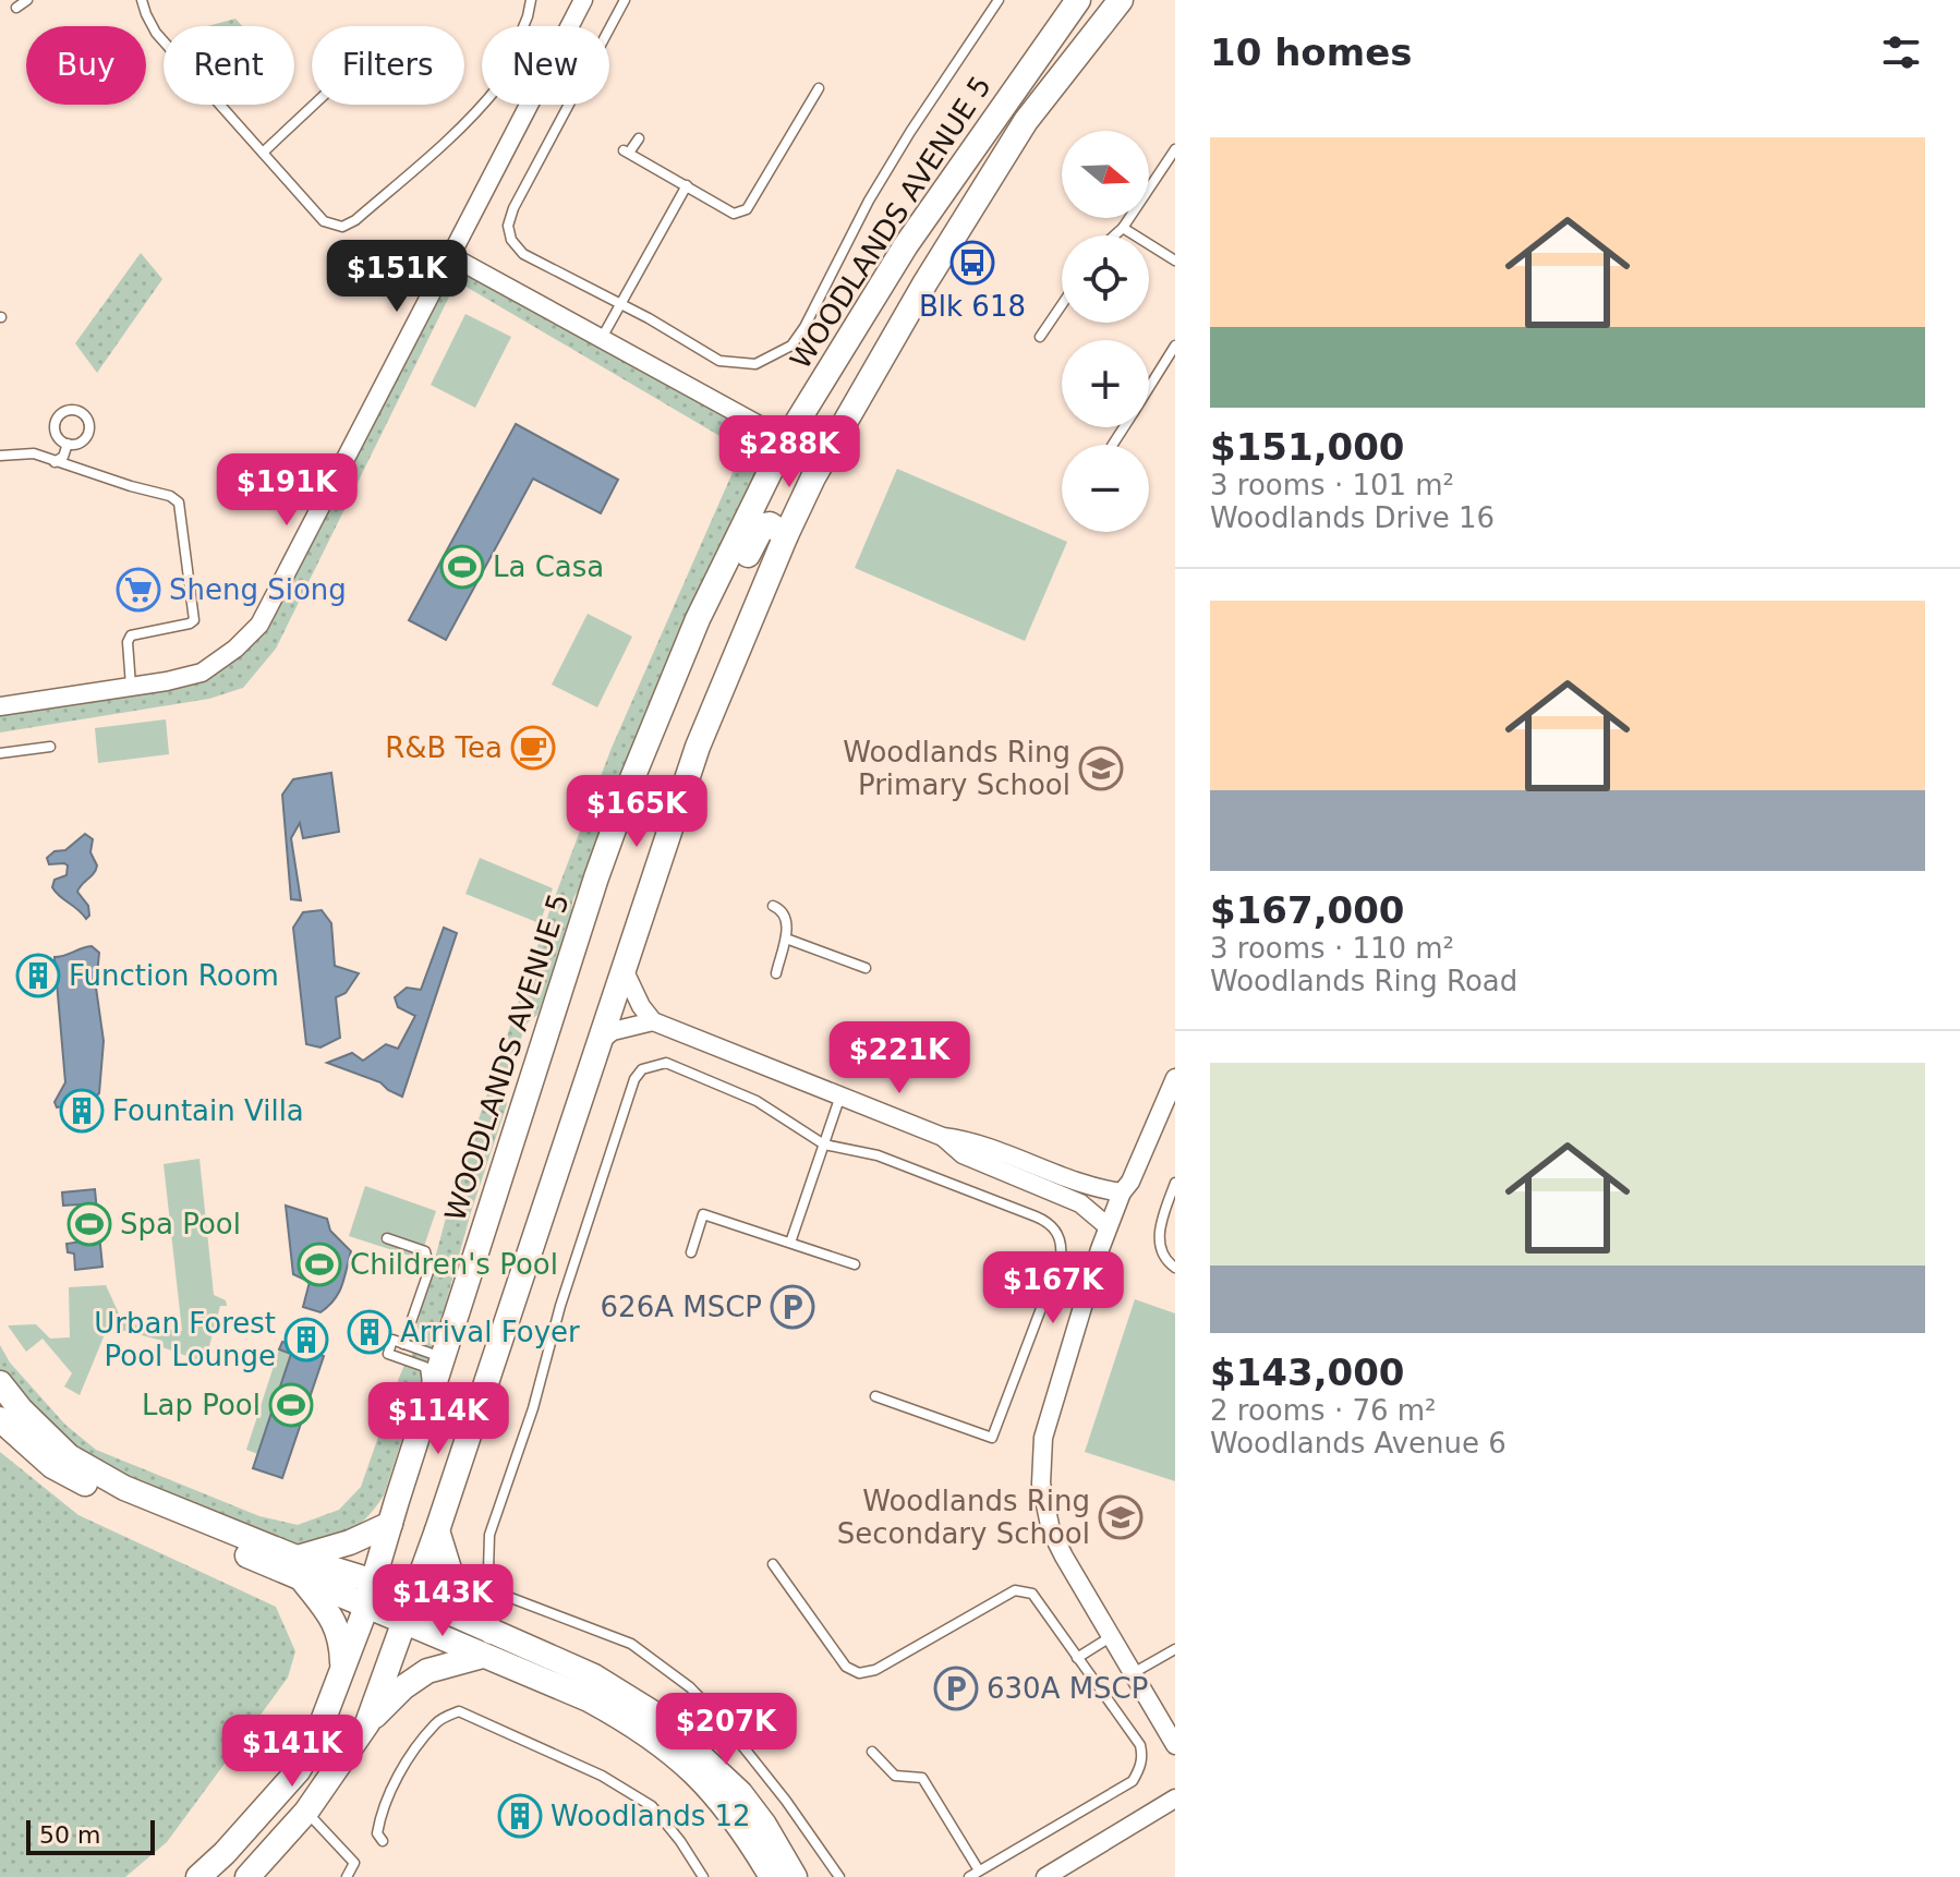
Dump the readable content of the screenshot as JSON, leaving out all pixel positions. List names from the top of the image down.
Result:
{
  "streets": {
    "main road": ["WOODLANDS AVENUE 5"]
  },
  "places": {
    "bus stop": ["Blk 618"],
    "sports": [
      "La Casa",
      "Spa Pool",
      "Children's Pool",
      "Lap Pool"
    ],
    "supermarket": ["Sheng Siong"],
    "cafe": ["R&B Tea"],
    "school or university": ["Woodlands Ring Primary School", "Woodlands Ring Secondary School"],
    "building": [
      "Function Room",
      "Fountain Villa",
      "Arrival Foyer",
      "Urban Forest Pool Lounge",
      "Woodlands 12"
    ],
    "parking": ["626A MSCP", "630A MSCP"]
  },
  "scale_bar": "50 m",
  "north": "right",
  "page": {
    "heading": "10 homes",
    "chip": [
      "Buy",
      "Rent",
      "Filters",
      "New"
    ],
    "list": [
      {
        "name": "$151,000",
        "note": "3 rooms · 101 m² · Woodlands Drive 16"
      },
      {
        "name": "$167,000",
        "note": "3 rooms · 110 m² · Woodlands Ring Road"
      },
      {
        "name": "$143,000",
        "note": "2 rooms · 76 m² · Woodlands Avenue 6"
      }
    ],
    "map_buttons": ["+", "−"],
    "price": [
      "$151K",
      "$288K",
      "$191K",
      "$165K",
      "$221K",
      "$167K",
      "$114K",
      "$143K",
      "$207K",
      "$141K"
    ],
    "scale": "50 m"
  }
}
